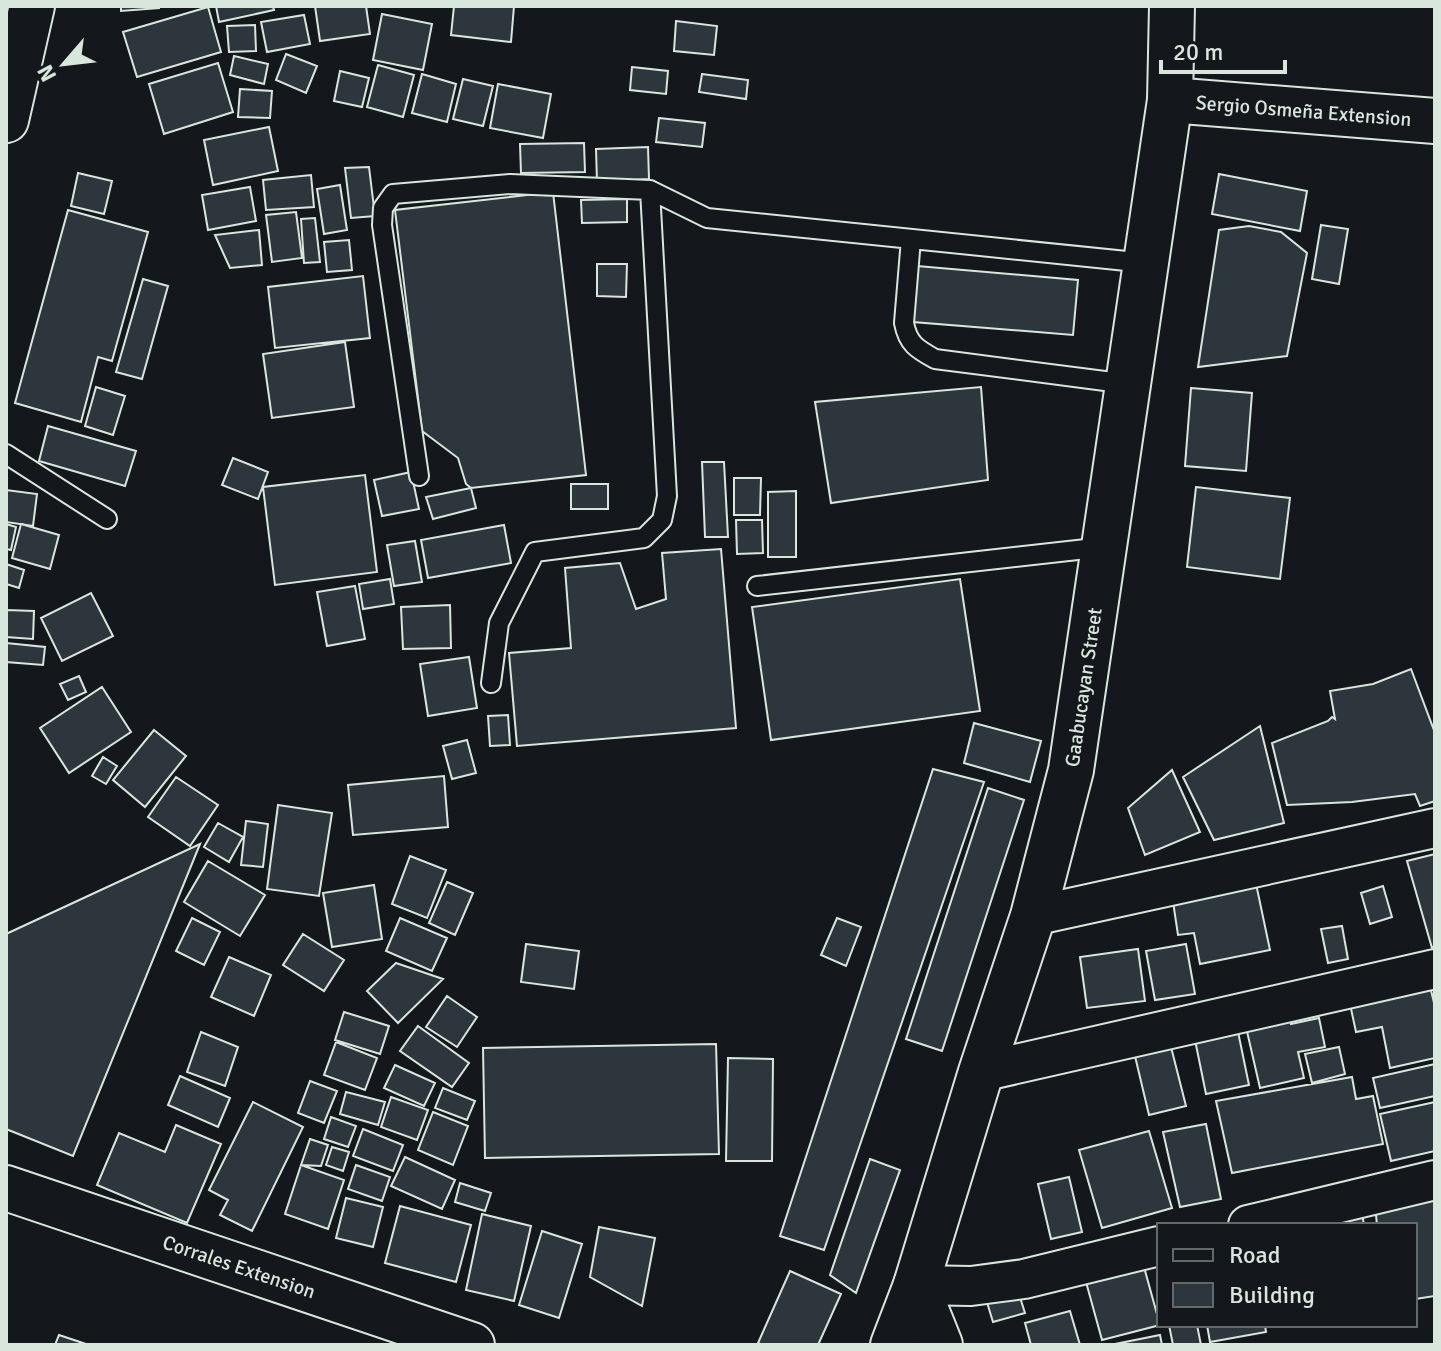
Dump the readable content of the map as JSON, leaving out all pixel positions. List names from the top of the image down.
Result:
{
  "streets": {
    "street": ["Sergio Osmeña Extension", "Gaabucayan Street", "Corrales Extension"]
  },
  "crossings": [
    ["Sergio Osmeña Extension", "Gaabucayan Street"]
  ],
  "legend": ["Road", "Building"],
  "scale_bar": "20 m",
  "north": "bottom left"
}
